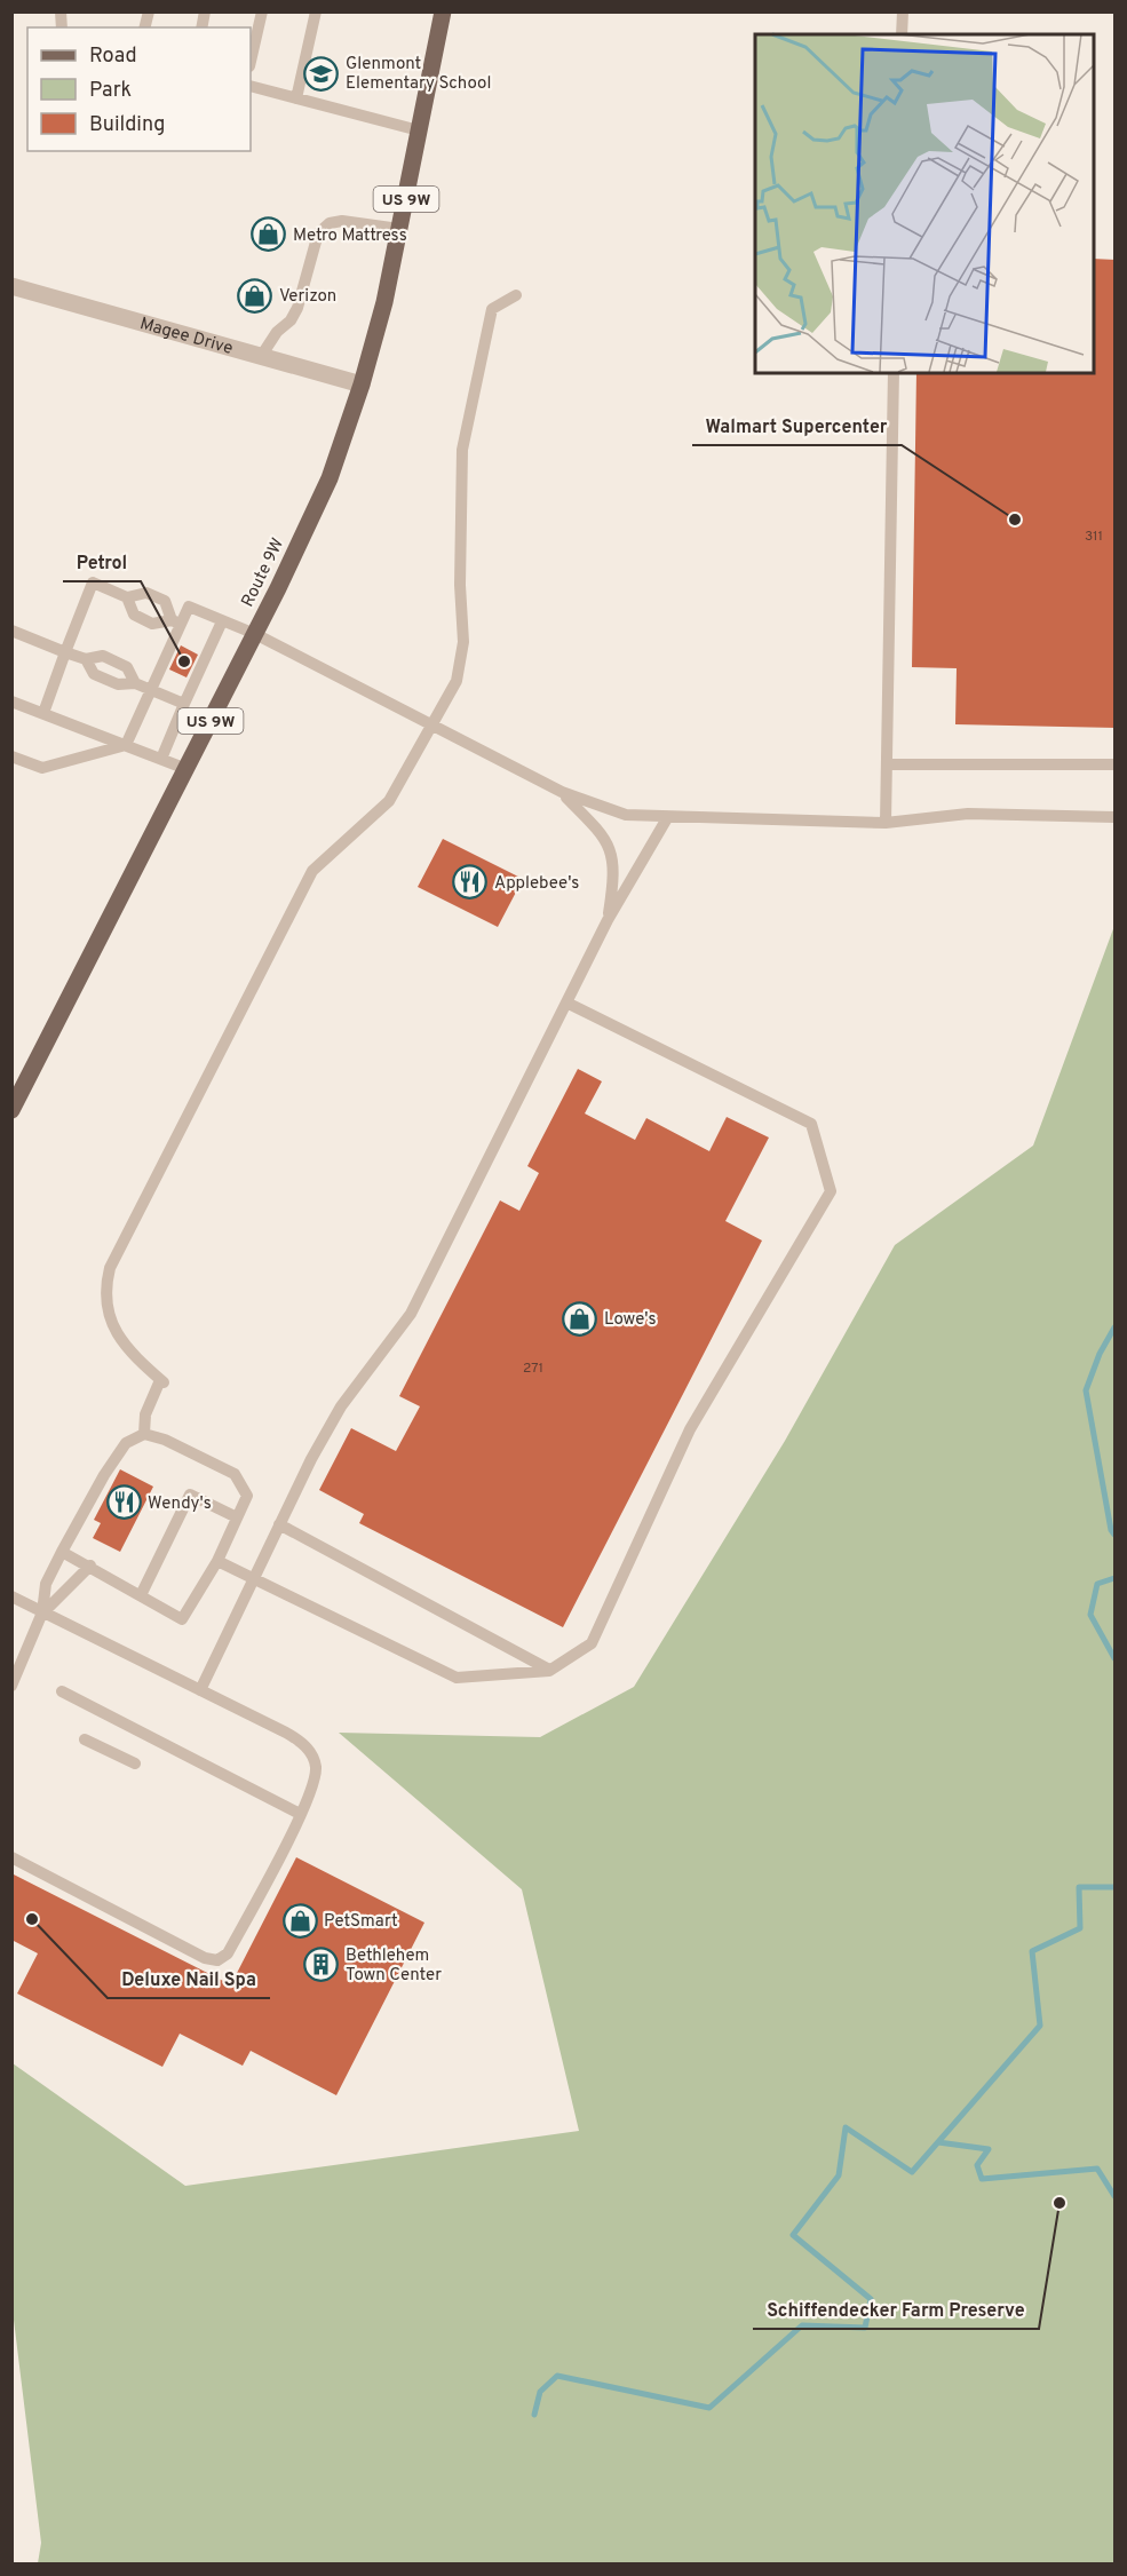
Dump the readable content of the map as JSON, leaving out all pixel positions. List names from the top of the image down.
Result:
{
  "streets": {
    "main road": ["US 9W", "Route 9W"],
    "street": ["Magee Drive"]
  },
  "crossings": [
    ["Magee Drive", "Route 9W"]
  ],
  "places": {
    "school or university": ["Glenmont Elementary School"],
    "shop": [
      "Metro Mattress",
      "Verizon",
      "Lowe's",
      "PetSmart"
    ],
    "other": [
      "Walmart Supercenter",
      "Petrol",
      "Deluxe Nail Spa",
      "Schiffendecker Farm Preserve"
    ],
    "restaurant": ["Applebee's", "Wendy's"],
    "building": ["Bethlehem Town Center"]
  },
  "house_numbers": ["311", "271"],
  "legend": ["Road", "Park", "Building"]
}
